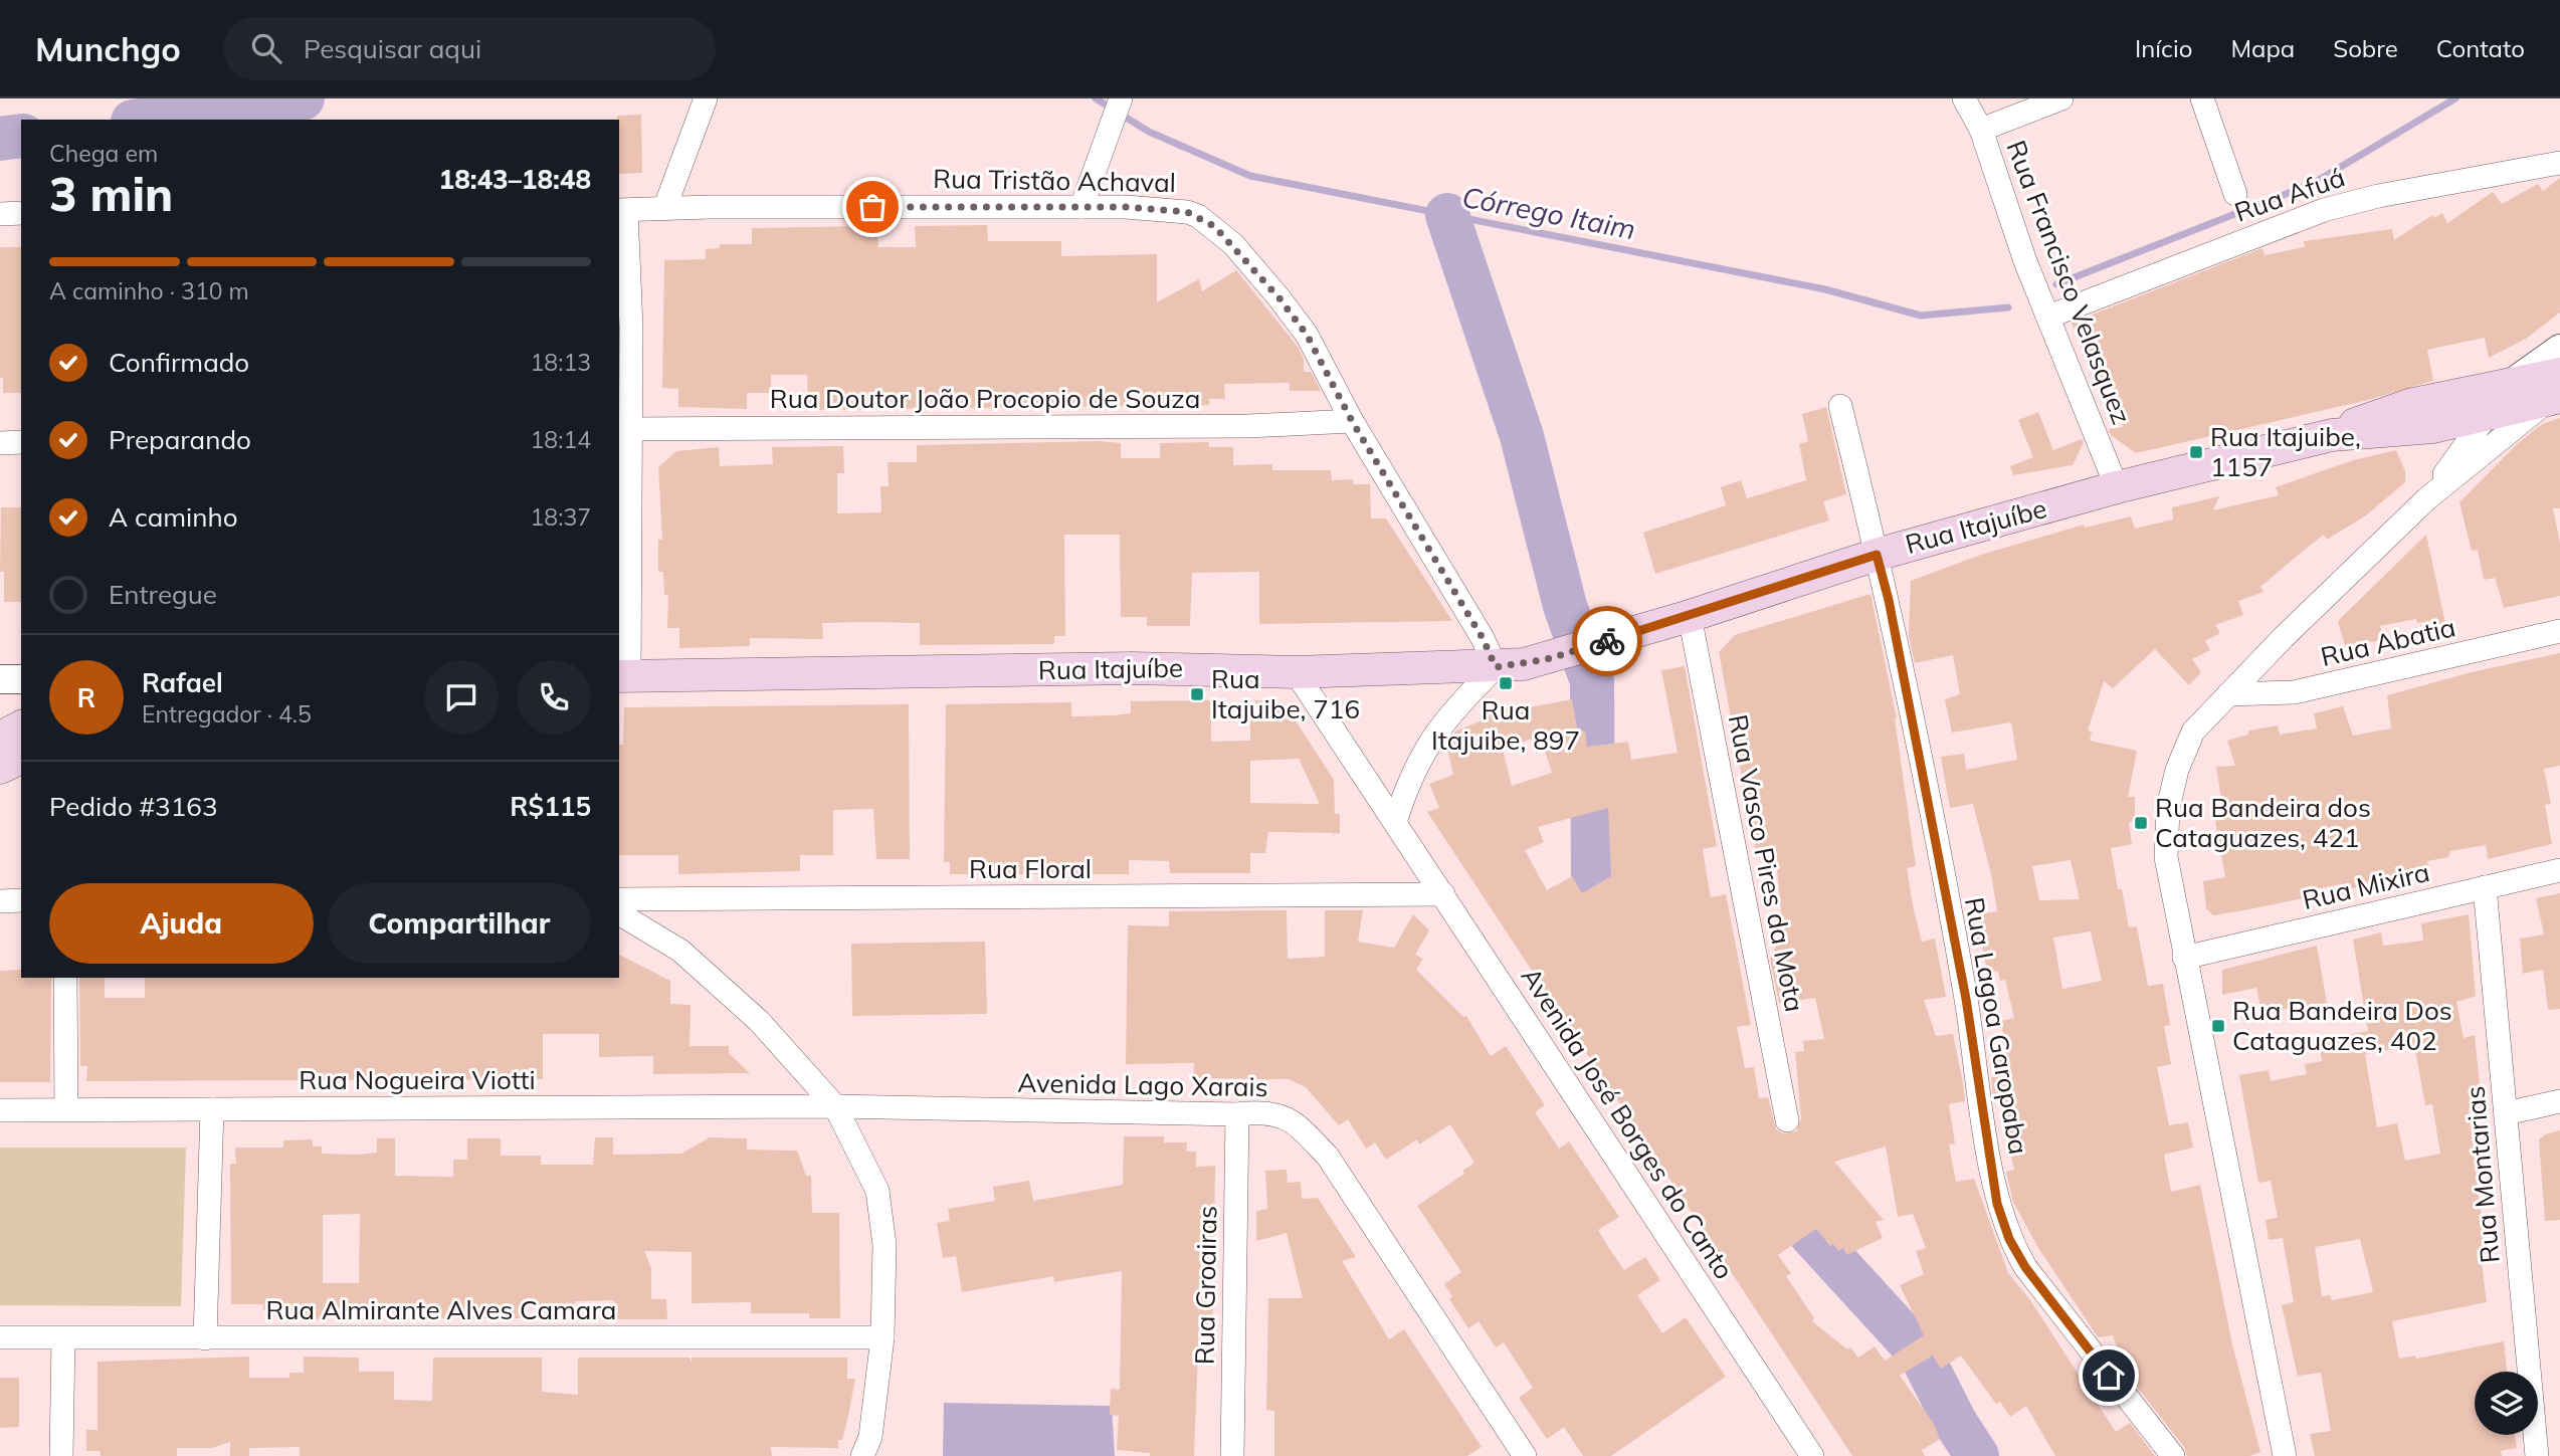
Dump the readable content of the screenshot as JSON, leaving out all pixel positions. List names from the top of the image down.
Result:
{
  "streets": {
    "main road": ["Rua Itajuíbe"],
    "street": [
      "Rua Tristão Achaval",
      "Rua Afuá",
      "Rua Francisco Velasquez",
      "Rua Doutor João Procopio de Souza",
      "Rua Abatia",
      "Rua Vasco Pires da Mota",
      "Rua Floral",
      "Rua Mixira",
      "Rua Lagoa Garopaba",
      "Rua Nogueira Viotti",
      "Avenida Lago Xarais",
      "Avenida José Borges do Canto",
      "Rua Montarias",
      "Rua Groairas",
      "Rua Almirante Alves Camara"
    ]
  },
  "crossings": [
    ["Rua Tristão Achaval", "Rua Doutor João Procopio de Souza"],
    ["Rua Tristão Achaval", "Rua Itajuíbe"],
    ["Rua Afuá", "Rua Francisco Velasquez"],
    ["Rua Francisco Velasquez", "Rua Itajuíbe"],
    ["Rua Itajuíbe", "Rua Vasco Pires da Mota"],
    ["Rua Itajuíbe", "Rua Lagoa Garopaba"],
    ["Rua Itajuíbe", "Avenida José Borges do Canto"],
    ["Rua Floral", "Avenida José Borges do Canto"],
    ["Rua Mixira", "Rua Montarias"],
    ["Rua Nogueira Viotti", "Avenida Lago Xarais"],
    ["Avenida Lago Xarais", "Rua Groairas"]
  ],
  "water": ["Córrego Itaim"],
  "places": {
    "transit": [
      "Rua Itajuibe, 1157",
      "Rua Itajuibe, 897",
      "Rua Itajuibe, 716",
      "Rua Bandeira dos Cataguazes, 421",
      "Rua Bandeira Dos Cataguazes, 402"
    ]
  },
  "page": {
    "header": "Munchgo",
    "search": "Pesquisar aqui",
    "nav": [
      "Início",
      "Mapa",
      "Sobre",
      "Contato"
    ],
    "heading": ["3 min", "Chega em", "18:43–18:48"],
    "panel": [
      "Rafael",
      "Entregador · 4.5",
      "Pedido #3163",
      "R$115"
    ],
    "bar": "A caminho · 310 m",
    "list": [
      ["Confirmado", "18:13"],
      ["Preparando", "18:14"],
      ["A caminho", "18:37"],
      "Entregue"
    ],
    "round": "R",
    "buttons": ["Ajuda", "Compartilhar"]
  }
}
